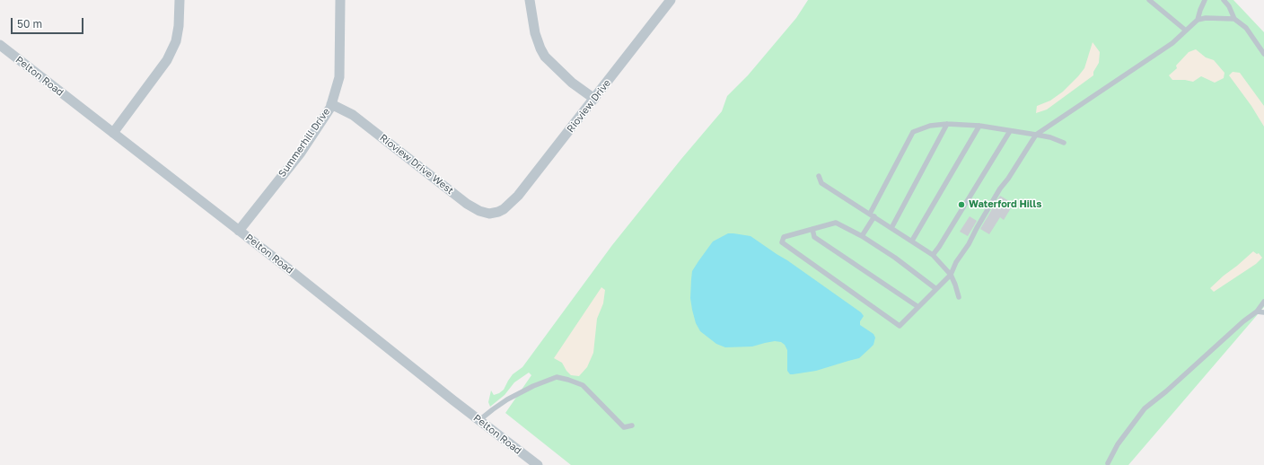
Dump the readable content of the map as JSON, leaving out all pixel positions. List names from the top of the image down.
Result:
{
  "streets": {
    "street": [
      "Pelton Road",
      "Rioview Drive",
      "Summerhill Drive",
      "Rioview Drive West"
    ]
  },
  "crossings": [
    ["Pelton Road", "Summerhill Drive"],
    ["Rioview Drive", "Rioview Drive West"],
    ["Summerhill Drive", "Rioview Drive West"]
  ],
  "places": ["Waterford Hills"],
  "scale_bar": "50 m"
}
